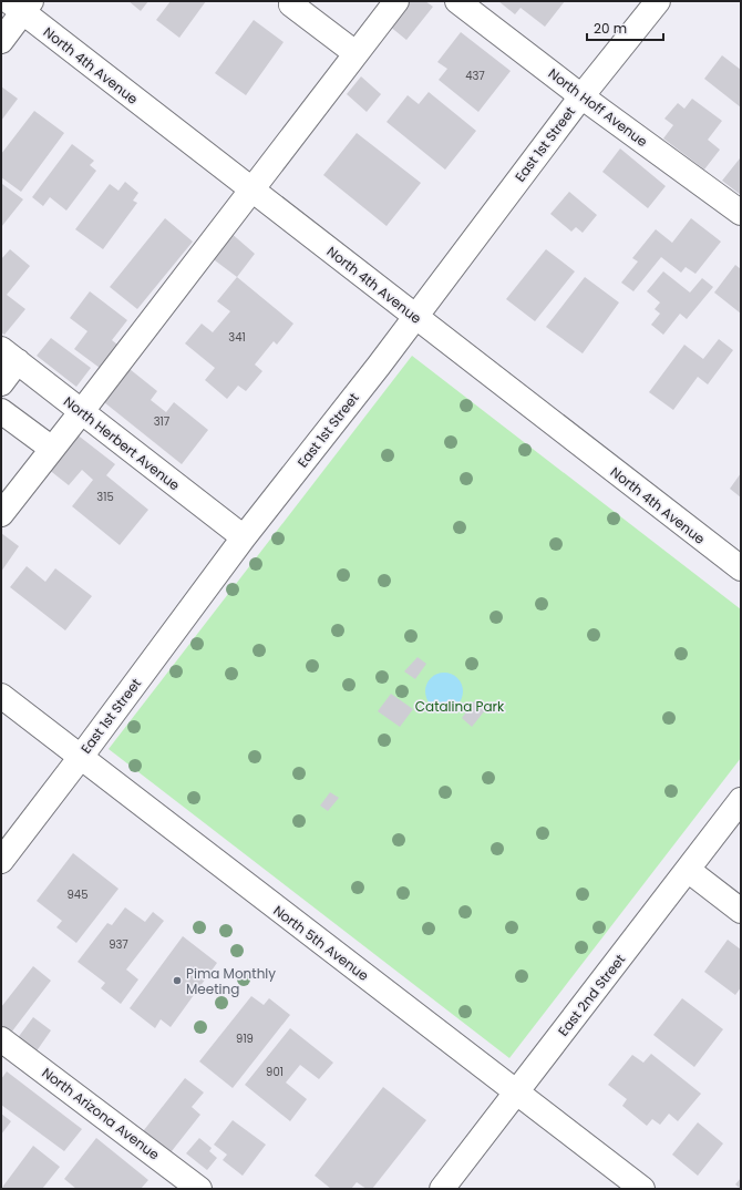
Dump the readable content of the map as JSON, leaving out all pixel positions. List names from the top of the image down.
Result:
{
  "streets": {
    "street": [
      "North 4th Avenue",
      "North Hoff Avenue",
      "East 1st Street",
      "North Herbert Avenue",
      "North 5th Avenue",
      "East 2nd Street",
      "North Arizona Avenue"
    ]
  },
  "crossings": [
    ["North 4th Avenue", "East 1st Street"],
    ["North Hoff Avenue", "East 1st Street"],
    ["East 1st Street", "North Herbert Avenue"],
    ["East 1st Street", "North 5th Avenue"],
    ["North 5th Avenue", "East 2nd Street"]
  ],
  "parks": ["Catalina Park"],
  "places": ["Pima Monthly Meeting"],
  "house_numbers": [
    "437",
    "341",
    "317",
    "315",
    "945",
    "937",
    "919",
    "901"
  ],
  "scale_bar": "20 m"
}
